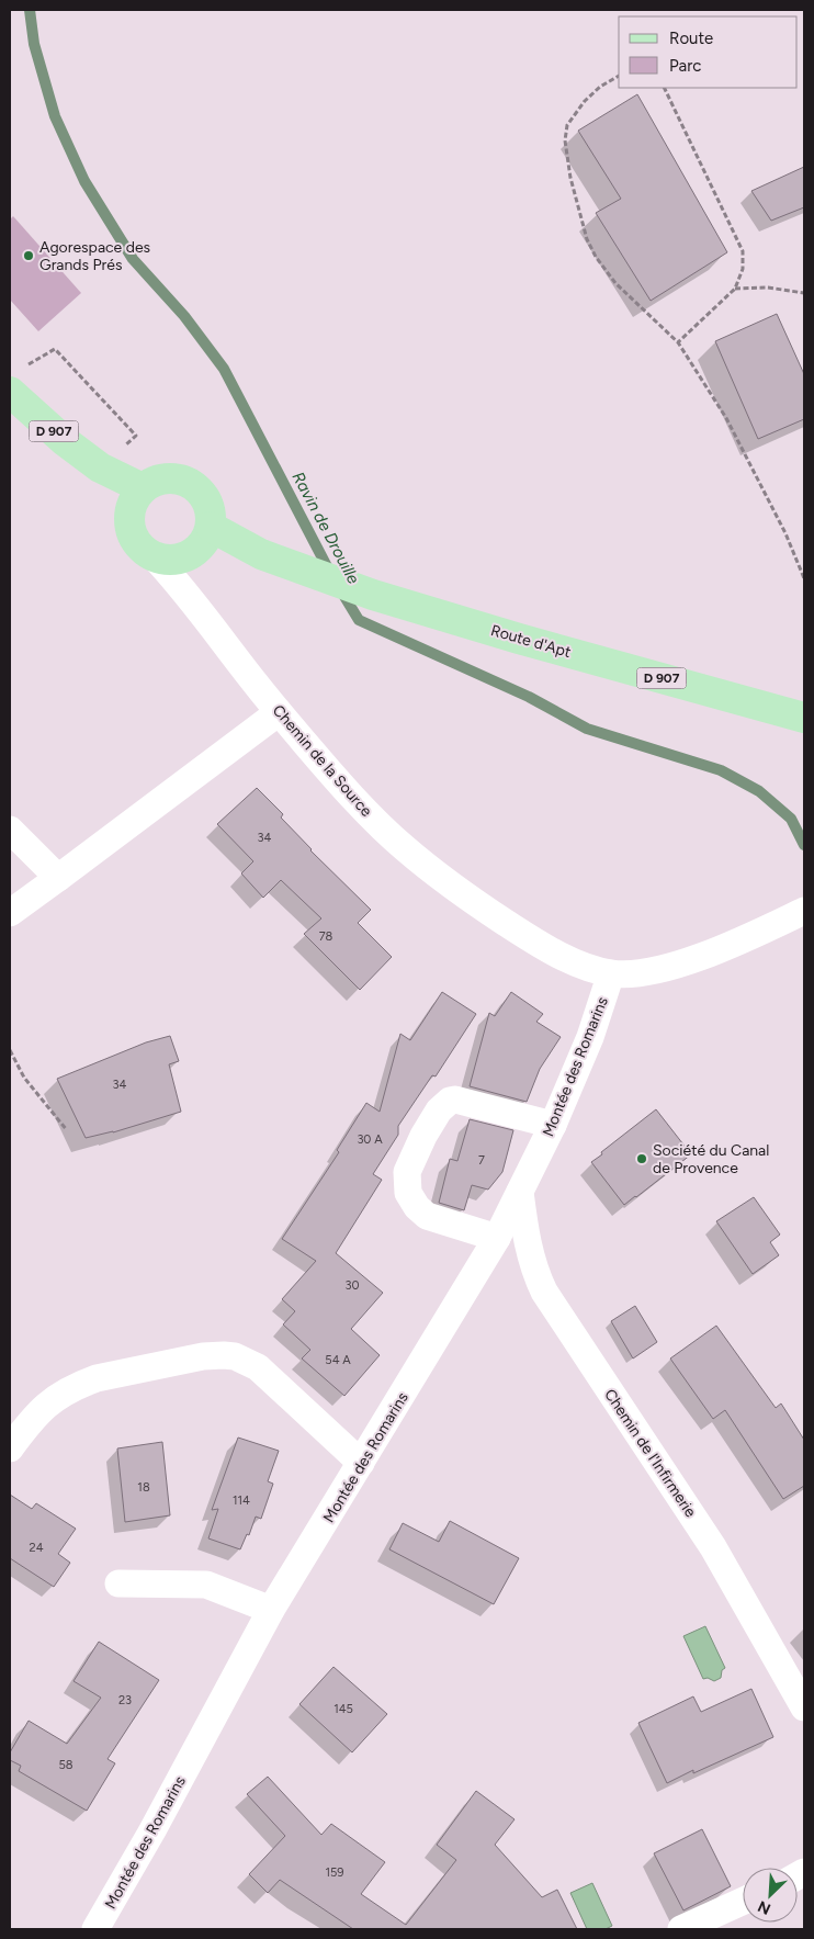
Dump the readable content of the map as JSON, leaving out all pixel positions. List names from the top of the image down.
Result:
{
  "streets": {
    "main road": ["D 907", "Route d'Apt"],
    "street": ["Chemin de la Source", "Montée des Romarins", "Chemin de l'Infirmerie"]
  },
  "crossings": [
    ["D 907", "Route d'Apt"],
    ["D 907", "Chemin de la Source"],
    ["Route d'Apt", "Chemin de la Source"],
    ["Chemin de la Source", "Montée des Romarins"],
    ["Montée des Romarins", "Chemin de l'Infirmerie"]
  ],
  "water": ["Ravin de Drouille"],
  "places": ["Agorespace des Grands Prés", "Société du Canal de Provence"],
  "house_numbers": [
    "34",
    "78",
    "34",
    "30 A",
    "7",
    "30",
    "54 A",
    "18",
    "114",
    "24",
    "23",
    "145",
    "58",
    "159"
  ],
  "legend": ["Route", "Parc"],
  "north": "bottom left"
}
